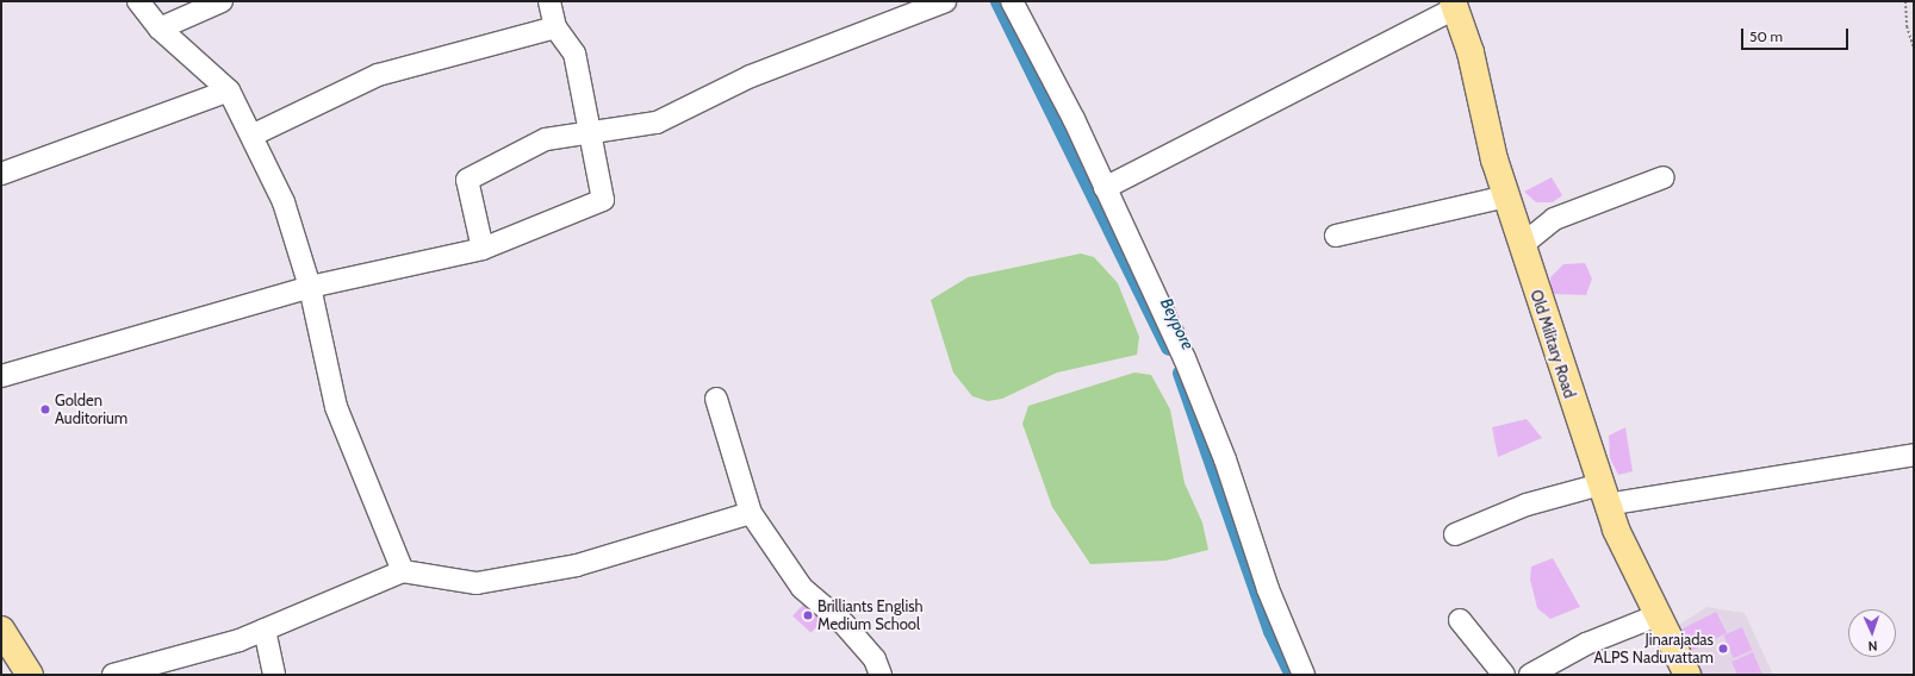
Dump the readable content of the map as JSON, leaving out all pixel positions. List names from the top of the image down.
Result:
{
  "streets": {
    "main road": ["Old Military Road"]
  },
  "water": ["Beypore"],
  "places": ["Golden Auditorium", "Brilliants English Medium School", "Jinarajadas ALPS Naduvattam"],
  "scale_bar": "50 m",
  "north": "bottom"
}
